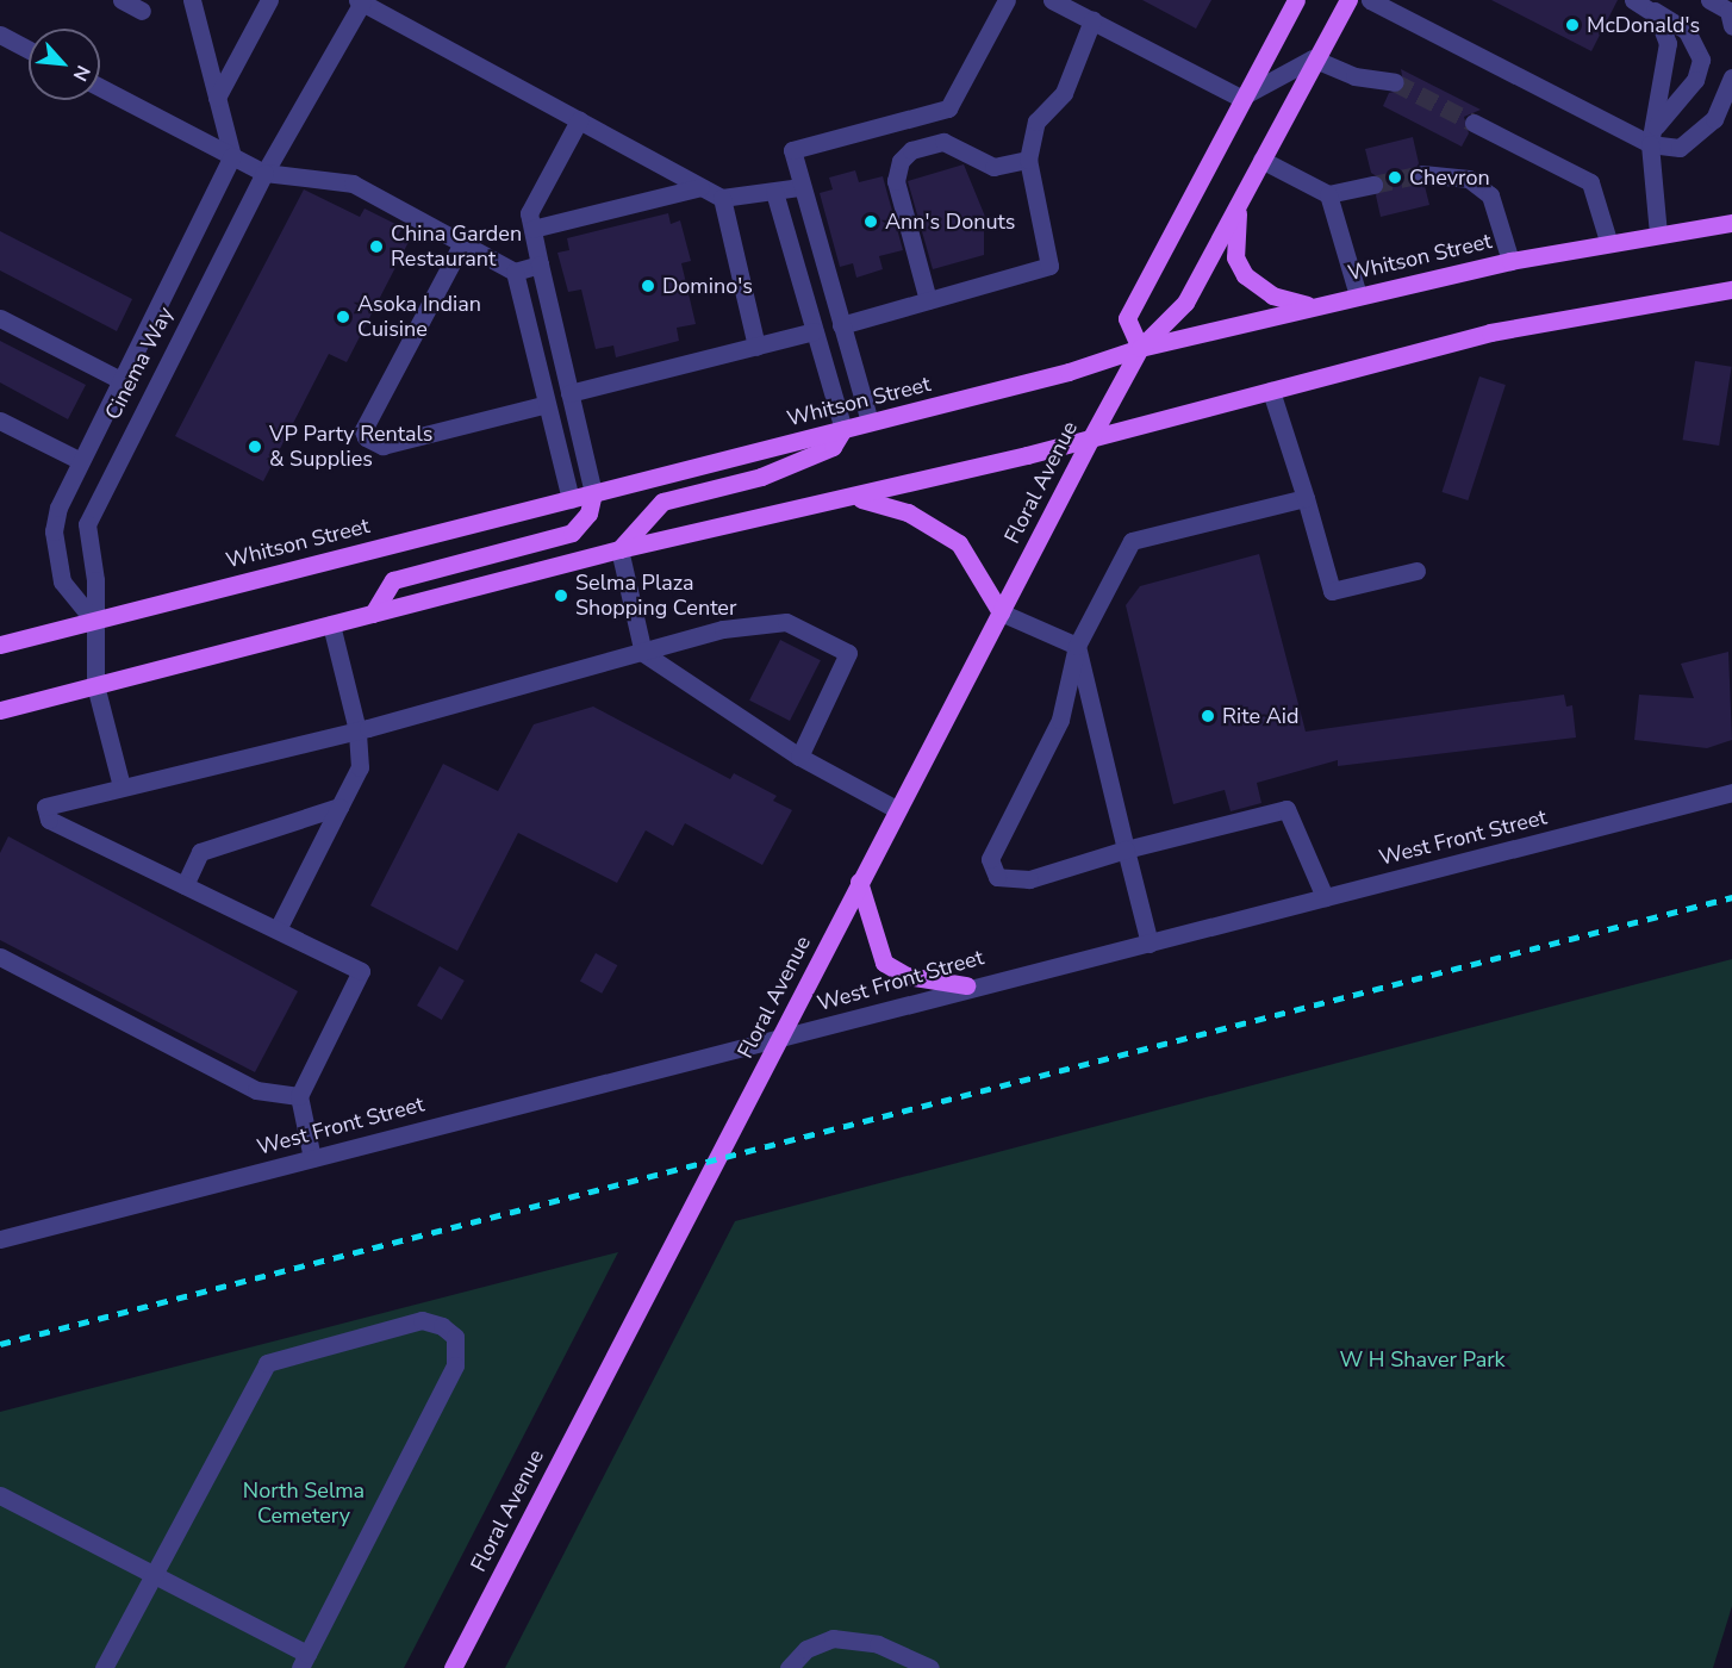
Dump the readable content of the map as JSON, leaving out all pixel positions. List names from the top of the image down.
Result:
{
  "streets": {
    "main road": ["Whitson Street", "Floral Avenue"],
    "street": ["Cinema Way", "West Front Street"]
  },
  "crossings": [
    ["Whitson Street", "Cinema Way"],
    ["Whitson Street", "Floral Avenue"],
    ["Floral Avenue", "West Front Street"]
  ],
  "parks": ["W H Shaver Park", "North Selma Cemetery"],
  "places": [
    "McDonald's",
    "Chevron",
    "Ann's Donuts",
    "China Garden Restaurant",
    "Domino's",
    "Asoka Indian Cuisine",
    "VP Party Rentals & Supplies",
    "Selma Plaza Shopping Center",
    "Rite Aid"
  ],
  "north": "bottom right"
}
